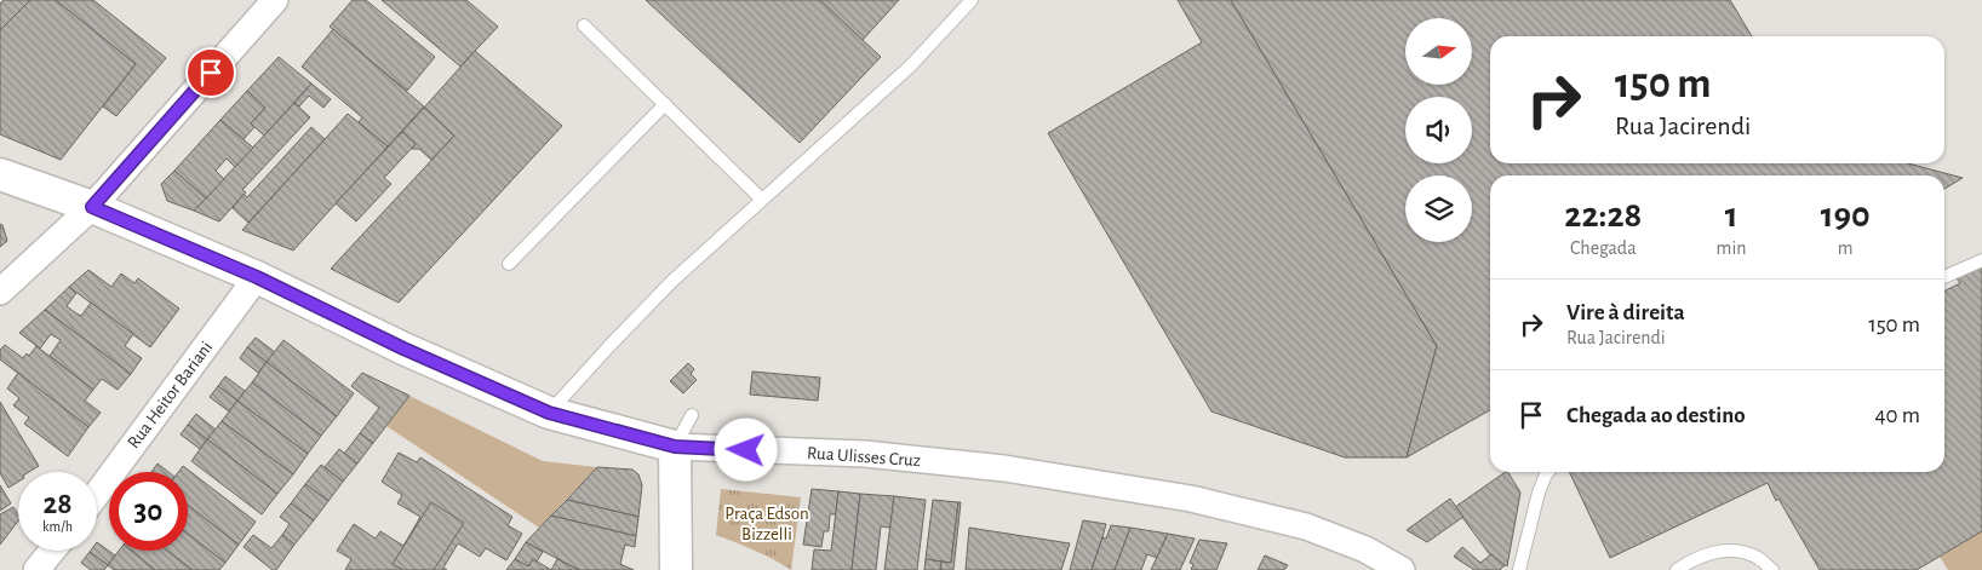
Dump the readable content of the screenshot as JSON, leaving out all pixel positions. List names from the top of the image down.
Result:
{
  "streets": {
    "street": ["Rua Heitor Bariani", "Rua Ulisses Cruz"]
  },
  "crossings": [
    ["Rua Heitor Bariani", "Rua Ulisses Cruz"]
  ],
  "parks": ["Praça Edson Bizzelli"],
  "north": "right",
  "page": {
    "turn": ["150 m", "Rua Jacirendi"],
    "eta": [
      "22:28",
      "Chegada",
      "1",
      "min",
      "190",
      "m"
    ],
    "list": [
      {
        "name": "Vire à direita",
        "note": "Rua Jacirendi",
        "value": "150 m"
      },
      {
        "name": "Chegada ao destino",
        "value": "40 m"
      }
    ],
    "speed": "28 km/h",
    "limit": "30"
  }
}
